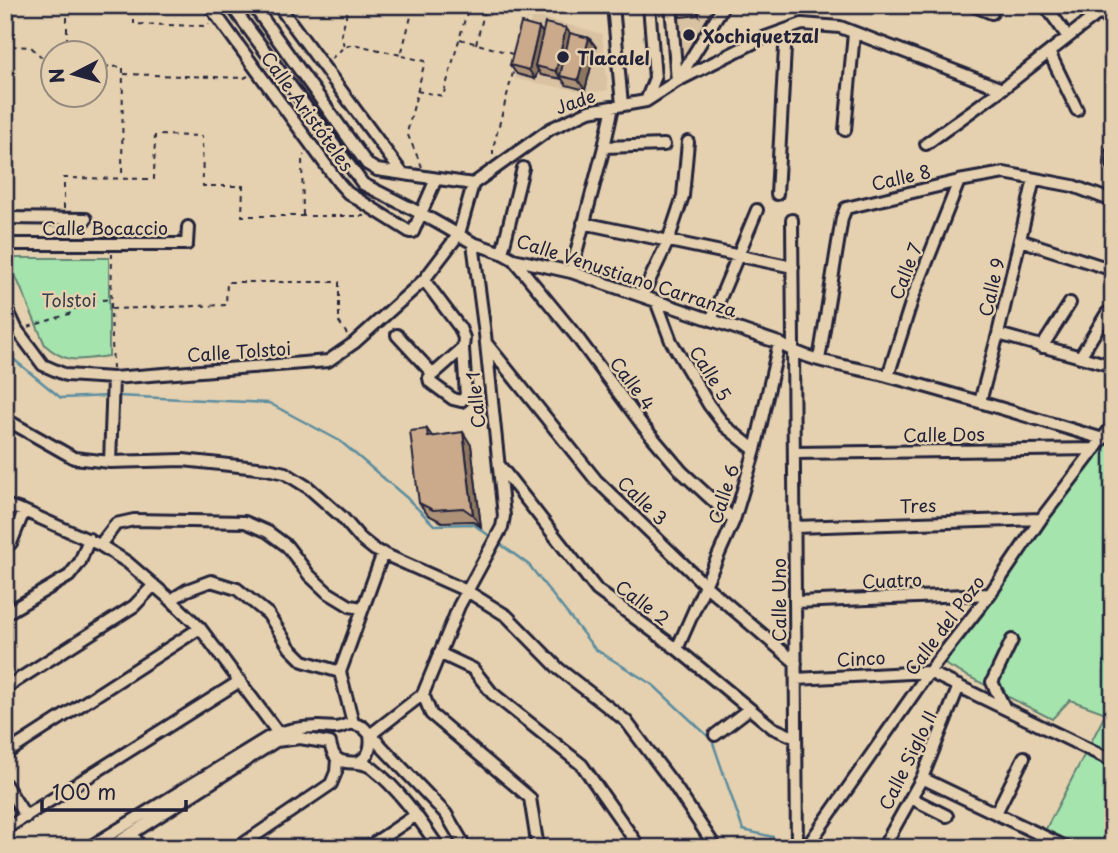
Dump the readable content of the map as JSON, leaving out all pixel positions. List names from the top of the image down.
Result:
{
  "streets": {
    "street": [
      "Jade",
      "Calle Aristóteles",
      "Calle 8",
      "Calle Bocaccio",
      "Calle 7",
      "Calle Venustiano Carranza",
      "Calle 9",
      "Calle Tolstoi",
      "Calle 5",
      "Calle 4",
      "Calle 1",
      "Calle Dos",
      "Calle 6",
      "Calle 3",
      "Tres",
      "Cuatro",
      "Calle Uno",
      "Calle 2",
      "Calle del Pozo",
      "Cinco",
      "Calle Siglo II"
    ]
  },
  "crossings": [
    ["Calle Aristóteles", "Calle Venustiano Carranza"],
    ["Calle 8", "Calle 7"],
    ["Calle 8", "Calle Venustiano Carranza"],
    ["Calle 8", "Calle 9"],
    ["Calle 7", "Calle Venustiano Carranza"],
    ["Calle Venustiano Carranza", "Calle 9"],
    ["Calle Venustiano Carranza", "Calle Tolstoi"],
    ["Calle Venustiano Carranza", "Calle 5"],
    ["Calle Venustiano Carranza", "Calle 4"],
    ["Calle Venustiano Carranza", "Calle 1"],
    ["Calle Venustiano Carranza", "Calle 6"],
    ["Calle Venustiano Carranza", "Calle Uno"],
    ["Calle Venustiano Carranza", "Calle del Pozo"],
    ["Calle 5", "Calle 6"],
    ["Calle 4", "Calle 6"],
    ["Calle 1", "Calle 3"],
    ["Calle 1", "Calle 2"],
    ["Calle Dos", "Calle Uno"],
    ["Calle Dos", "Calle del Pozo"],
    ["Calle 6", "Calle 3"],
    ["Calle 6", "Calle 2"],
    ["Calle 3", "Calle Uno"],
    ["Tres", "Calle Uno"],
    ["Tres", "Calle del Pozo"],
    ["Cuatro", "Calle Uno"],
    ["Cuatro", "Calle del Pozo"],
    ["Calle Uno", "Calle 2"],
    ["Calle Uno", "Cinco"],
    ["Calle del Pozo", "Cinco"]
  ],
  "parks": ["Tolstoi"],
  "places": ["Xochiquetzal", "Tlacalel"],
  "scale_bar": "100 m",
  "north": "left"
}
